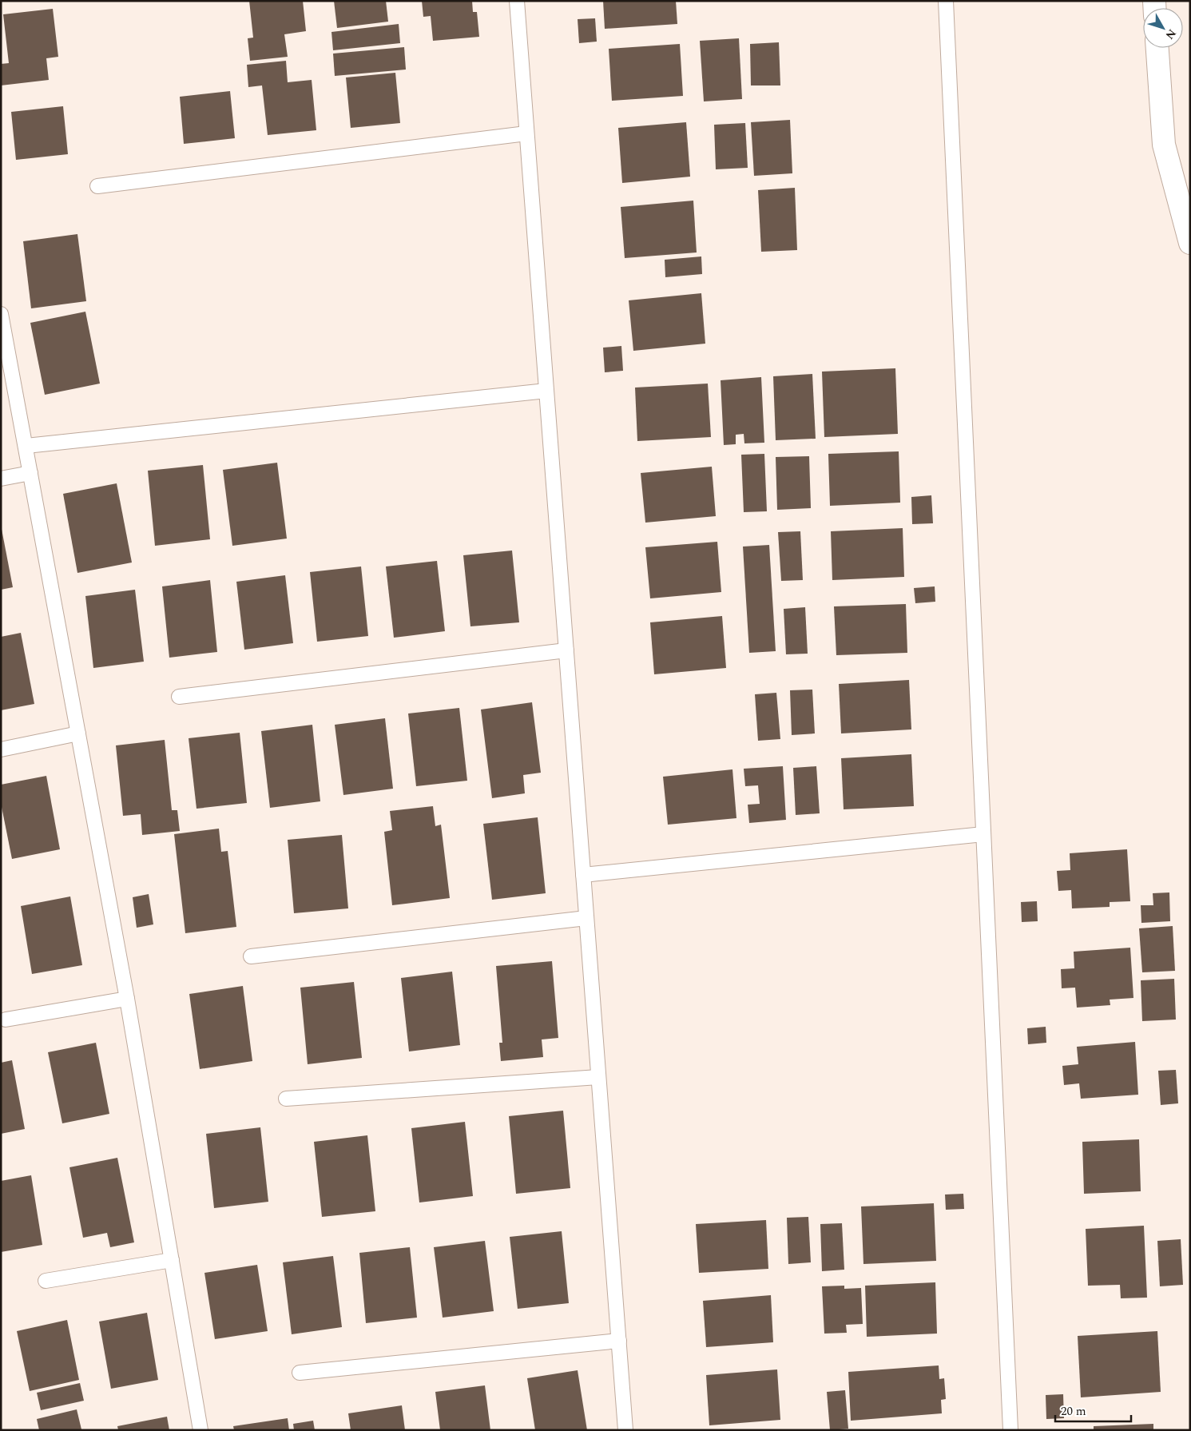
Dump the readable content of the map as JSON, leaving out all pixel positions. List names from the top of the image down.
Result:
{
  "scale_bar": "20 m",
  "north": "bottom right"
}
